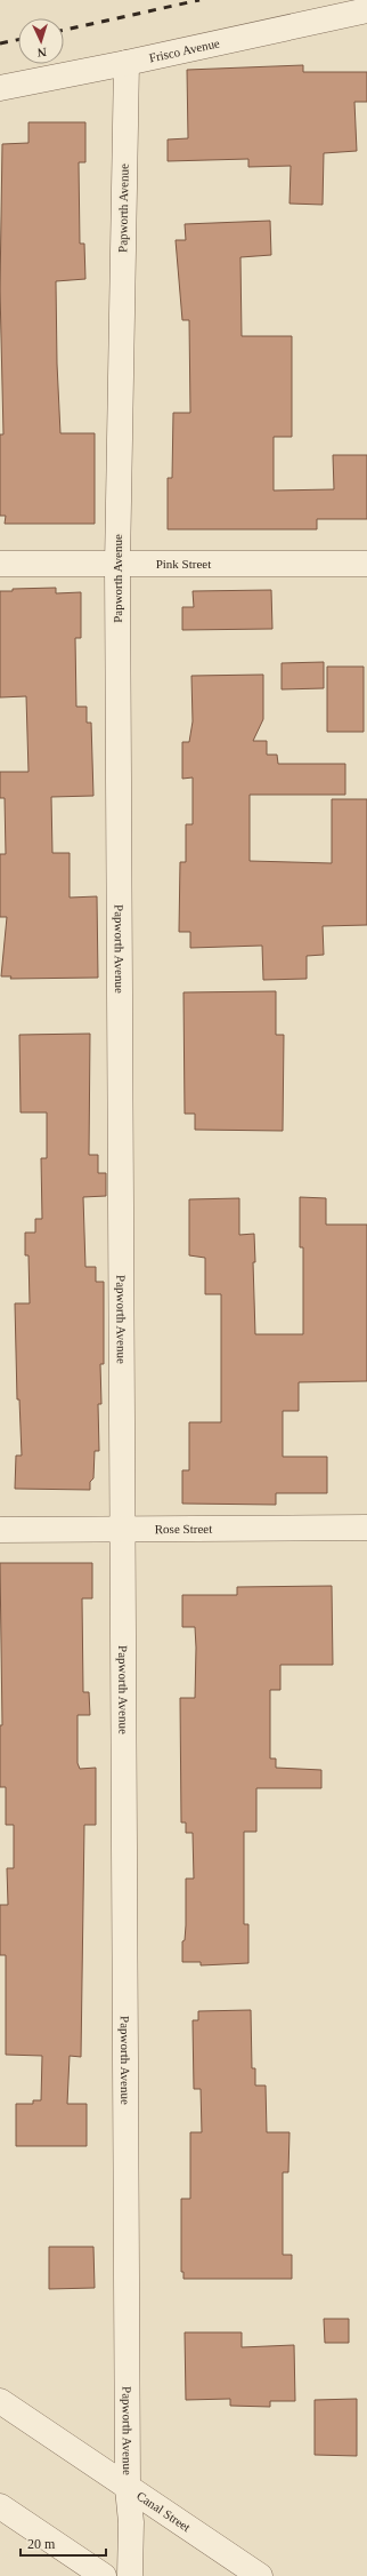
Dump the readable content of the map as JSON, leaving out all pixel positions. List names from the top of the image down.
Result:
{
  "streets": {
    "street": [
      "Frisco Avenue",
      "Papworth Avenue",
      "Pink Street",
      "Rose Street",
      "Canal Street"
    ]
  },
  "crossings": [
    ["Frisco Avenue", "Papworth Avenue"],
    ["Papworth Avenue", "Pink Street"],
    ["Papworth Avenue", "Rose Street"],
    ["Papworth Avenue", "Canal Street"]
  ],
  "scale_bar": "20 m",
  "north": "bottom"
}
